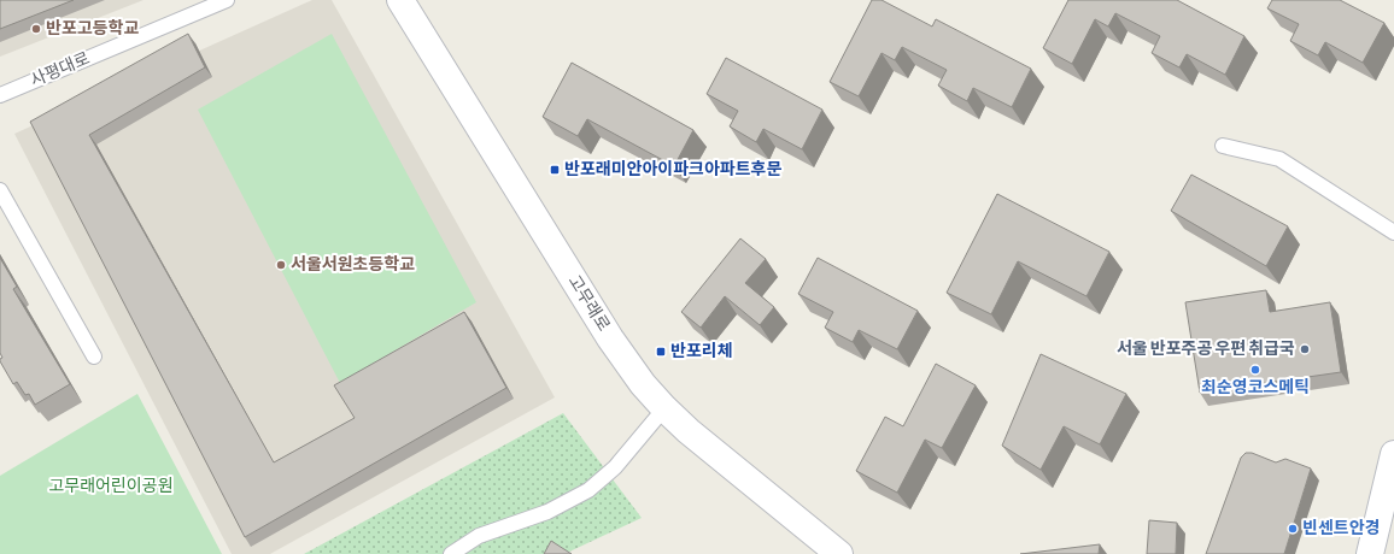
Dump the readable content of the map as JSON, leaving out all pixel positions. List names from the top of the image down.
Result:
{
  "streets": {
    "street": ["고무래로"],
    "lane": ["사평대로"]
  },
  "parks": ["고무래어린이공원"],
  "places": {
    "other": [
      "반포고등학교",
      "서울서원초등학교",
      "서울 반포주공 우편 취급국",
      "최순영코스메틱",
      "빈센트안경"
    ],
    "transit": ["반포래미안아이파크아파트후문", "반포리체"]
  }
}
